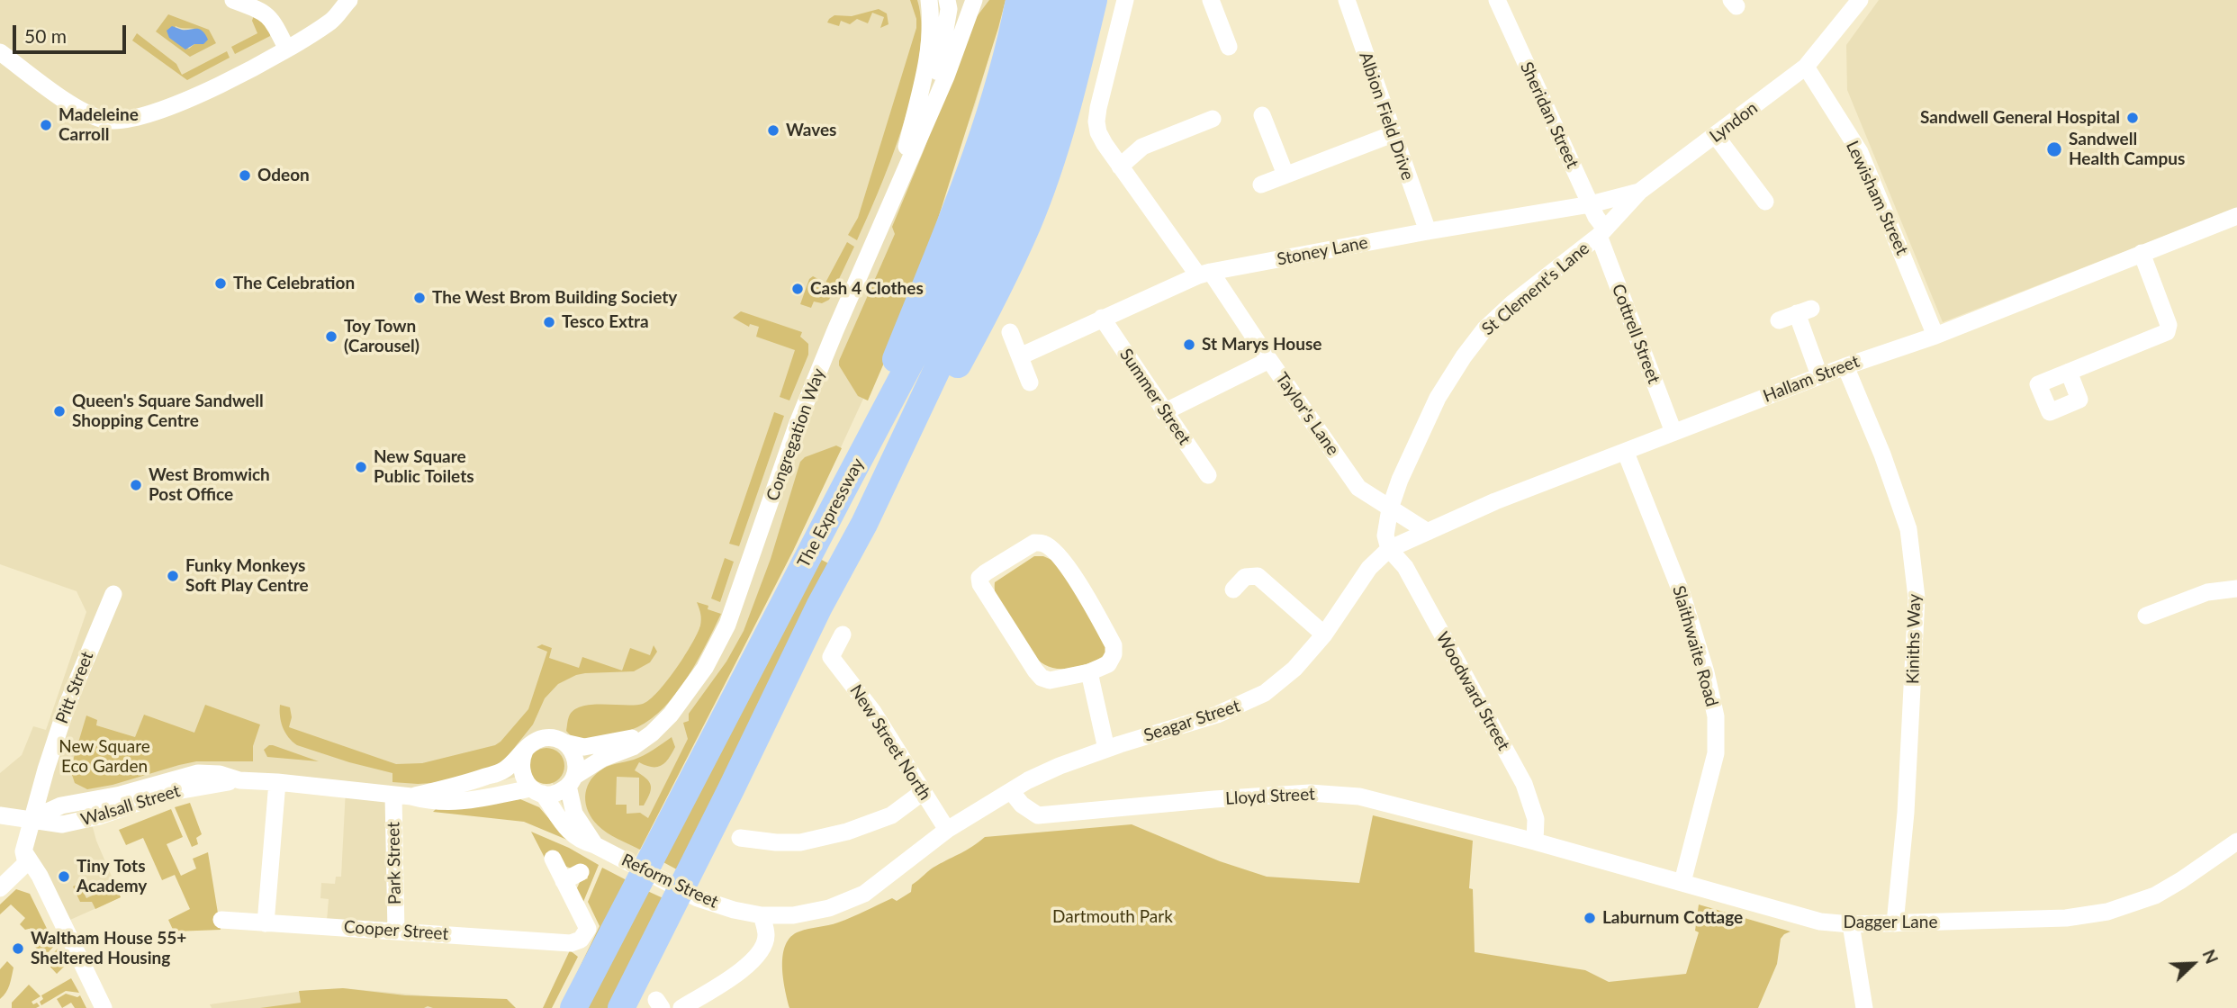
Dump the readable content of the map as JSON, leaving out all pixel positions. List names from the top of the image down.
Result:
{
  "streets": {
    "highway": ["The Expressway"],
    "street": [
      "Sheridan Street",
      "Albion Field Drive",
      "Lyndon",
      "Lewisham Street",
      "Stoney Lane",
      "St Clement's Lane",
      "Cottrell Street",
      "Hallam Street",
      "Summer Street",
      "Taylor's Lane",
      "Congregation Way",
      "Kiniths Way",
      "Slaithwaite Road",
      "Pitt Street",
      "Woodward Street",
      "Seagar Street",
      "New Street North",
      "Lloyd Street",
      "Walsall Street",
      "Park Street",
      "Reform Street",
      "Dagger Lane",
      "Cooper Street"
    ]
  },
  "crossings": [
    ["Sheridan Street", "Lyndon"],
    ["Sheridan Street", "Stoney Lane"],
    ["Sheridan Street", "St Clement's Lane"],
    ["Sheridan Street", "Cottrell Street"],
    ["Albion Field Drive", "Stoney Lane"],
    ["Lyndon", "Lewisham Street"],
    ["Lyndon", "Stoney Lane"],
    ["Lyndon", "St Clement's Lane"],
    ["Lyndon", "Cottrell Street"],
    ["Lewisham Street", "Hallam Street"],
    ["Stoney Lane", "Summer Street"],
    ["Stoney Lane", "Taylor's Lane"],
    ["St Clement's Lane", "Cottrell Street"],
    ["St Clement's Lane", "Hallam Street"],
    ["St Clement's Lane", "Taylor's Lane"],
    ["St Clement's Lane", "Woodward Street"],
    ["St Clement's Lane", "Seagar Street"],
    ["Cottrell Street", "Hallam Street"],
    ["Hallam Street", "Taylor's Lane"],
    ["Hallam Street", "Kiniths Way"],
    ["Hallam Street", "Slaithwaite Road"],
    ["Hallam Street", "Woodward Street"],
    ["Hallam Street", "Seagar Street"],
    ["Congregation Way", "Reform Street"],
    ["Kiniths Way", "Dagger Lane"],
    ["Slaithwaite Road", "Dagger Lane"],
    ["Pitt Street", "Walsall Street"],
    ["Woodward Street", "Seagar Street"],
    ["Woodward Street", "Lloyd Street"],
    ["Woodward Street", "Dagger Lane"],
    ["Seagar Street", "New Street North"],
    ["Seagar Street", "Lloyd Street"],
    ["Seagar Street", "Reform Street"],
    ["New Street North", "Reform Street"],
    ["Lloyd Street", "Dagger Lane"],
    ["Park Street", "Cooper Street"]
  ],
  "parks": ["New Square Eco Garden", "Dartmouth Park"],
  "places": [
    "Sandwell General Hospital",
    "Madeleine Carroll",
    "Waves",
    "Sandwell Health Campus",
    "Odeon",
    "The Celebration",
    "Cash 4 Clothes",
    "The West Brom Building Society",
    "Tesco Extra",
    "Toy Town (Carousel)",
    "St Marys House",
    "Queen's Square Sandwell Shopping Centre",
    "New Square Public Toilets",
    "West Bromwich Post Office",
    "Funky Monkeys Soft Play Centre",
    "Tiny Tots Academy",
    "Laburnum Cottage",
    "Waltham House 55+ Sheltered Housing"
  ],
  "scale_bar": "50 m",
  "north": "top right"
}
